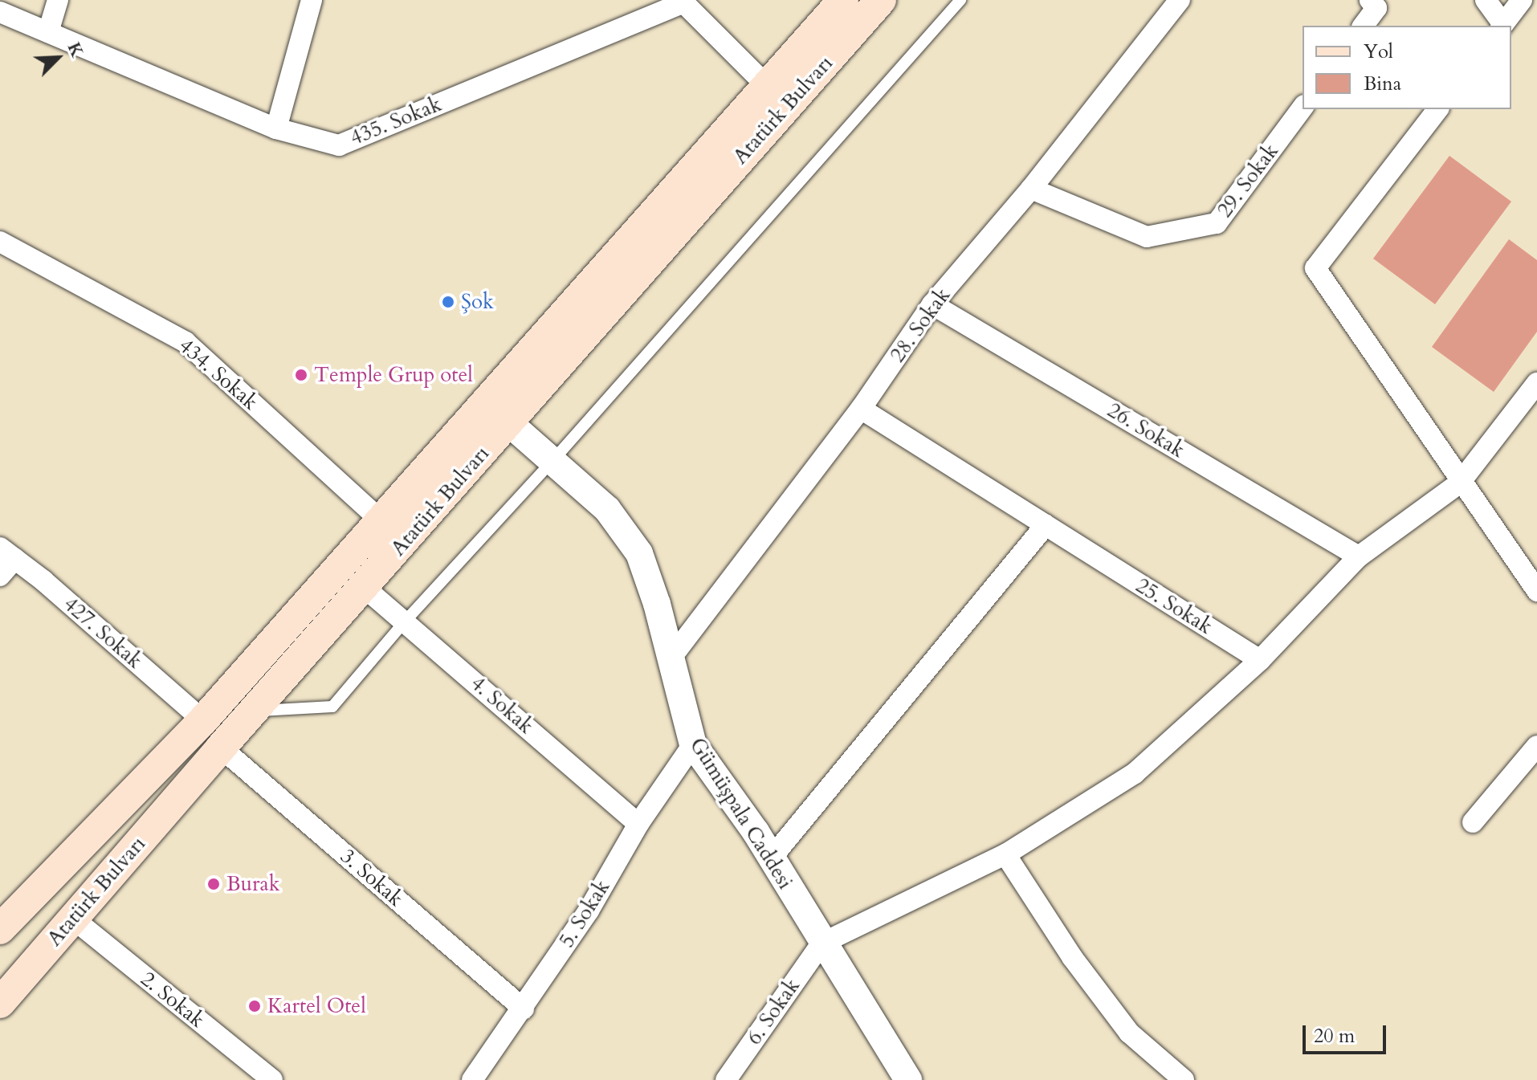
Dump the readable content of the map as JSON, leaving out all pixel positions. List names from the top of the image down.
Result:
{
  "streets": {
    "main road": ["Atatürk Bulvarı"],
    "street": [
      "435. Sokak",
      "29. Sokak",
      "28. Sokak",
      "434. Sokak",
      "26. Sokak",
      "25. Sokak",
      "427. Sokak",
      "4. Sokak",
      "Gümüşpala Caddesi",
      "3. Sokak",
      "5. Sokak",
      "2. Sokak",
      "6. Sokak"
    ]
  },
  "crossings": [
    ["Atatürk Bulvarı", "434. Sokak"],
    ["Atatürk Bulvarı", "427. Sokak"],
    ["Atatürk Bulvarı", "4. Sokak"],
    ["Atatürk Bulvarı", "Gümüşpala Caddesi"],
    ["Atatürk Bulvarı", "3. Sokak"],
    ["Atatürk Bulvarı", "2. Sokak"],
    ["29. Sokak", "28. Sokak"],
    ["28. Sokak", "26. Sokak"],
    ["28. Sokak", "25. Sokak"],
    ["28. Sokak", "Gümüşpala Caddesi"],
    ["4. Sokak", "5. Sokak"],
    ["Gümüşpala Caddesi", "5. Sokak"],
    ["Gümüşpala Caddesi", "6. Sokak"],
    ["3. Sokak", "5. Sokak"]
  ],
  "places": [
    "Şok",
    "Temple Grup otel",
    "Burak",
    "Kartel Otel"
  ],
  "legend": ["Yol", "Bina"],
  "scale_bar": "20 m",
  "north": "top right"
}
